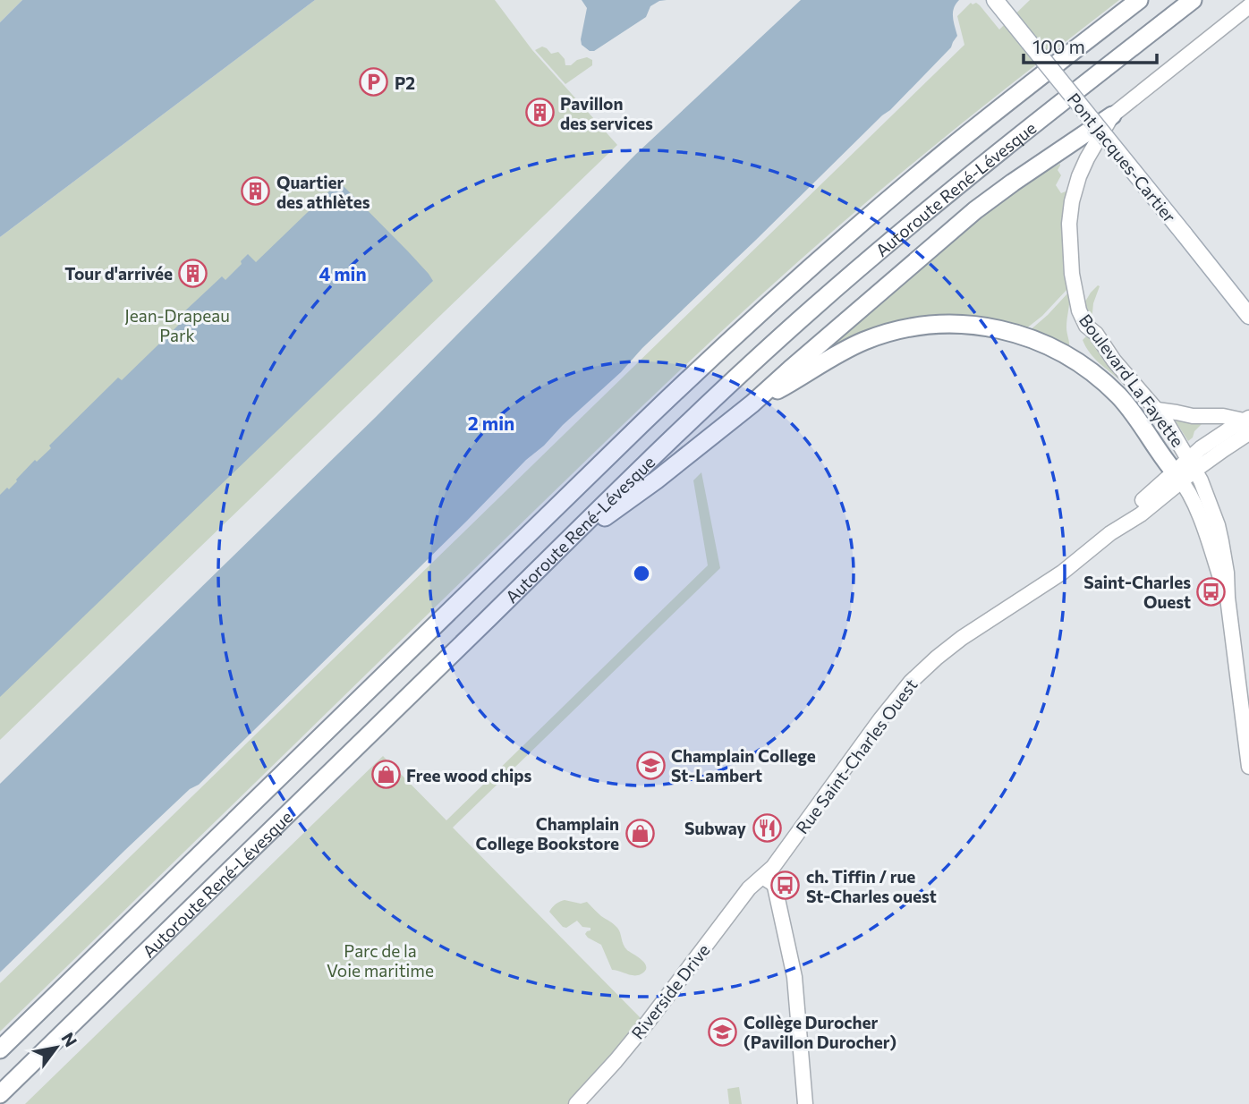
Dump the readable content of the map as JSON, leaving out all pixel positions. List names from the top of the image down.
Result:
{
  "streets": {
    "highway": ["Autoroute René-Lévesque"],
    "main road": ["Pont Jacques-Cartier"],
    "street": ["Boulevard La Fayette", "Rue Saint-Charles Ouest", "Riverside Drive"]
  },
  "crossings": [
    ["Boulevard La Fayette", "Rue Saint-Charles Ouest"],
    ["Rue Saint-Charles Ouest", "Riverside Drive"]
  ],
  "parks": ["Jean-Drapeau Park", "Parc de la Voie maritime"],
  "places": {
    "parking": ["P2"],
    "building": ["Pavillon des services", "Quartier des athlètes", "Tour d'arrivée"],
    "bus stop": ["Saint-Charles Ouest", "ch. Tiffin / rue St-Charles ouest"],
    "school or university": ["Champlain College St-Lambert", "Collège Durocher (Pavillon Durocher)"],
    "shop": ["Free wood chips", "Champlain College Bookstore"],
    "restaurant": ["Subway"]
  },
  "scale_bar": "100 m",
  "north": "top right",
  "rings": ["4 min", "2 min"]
}
